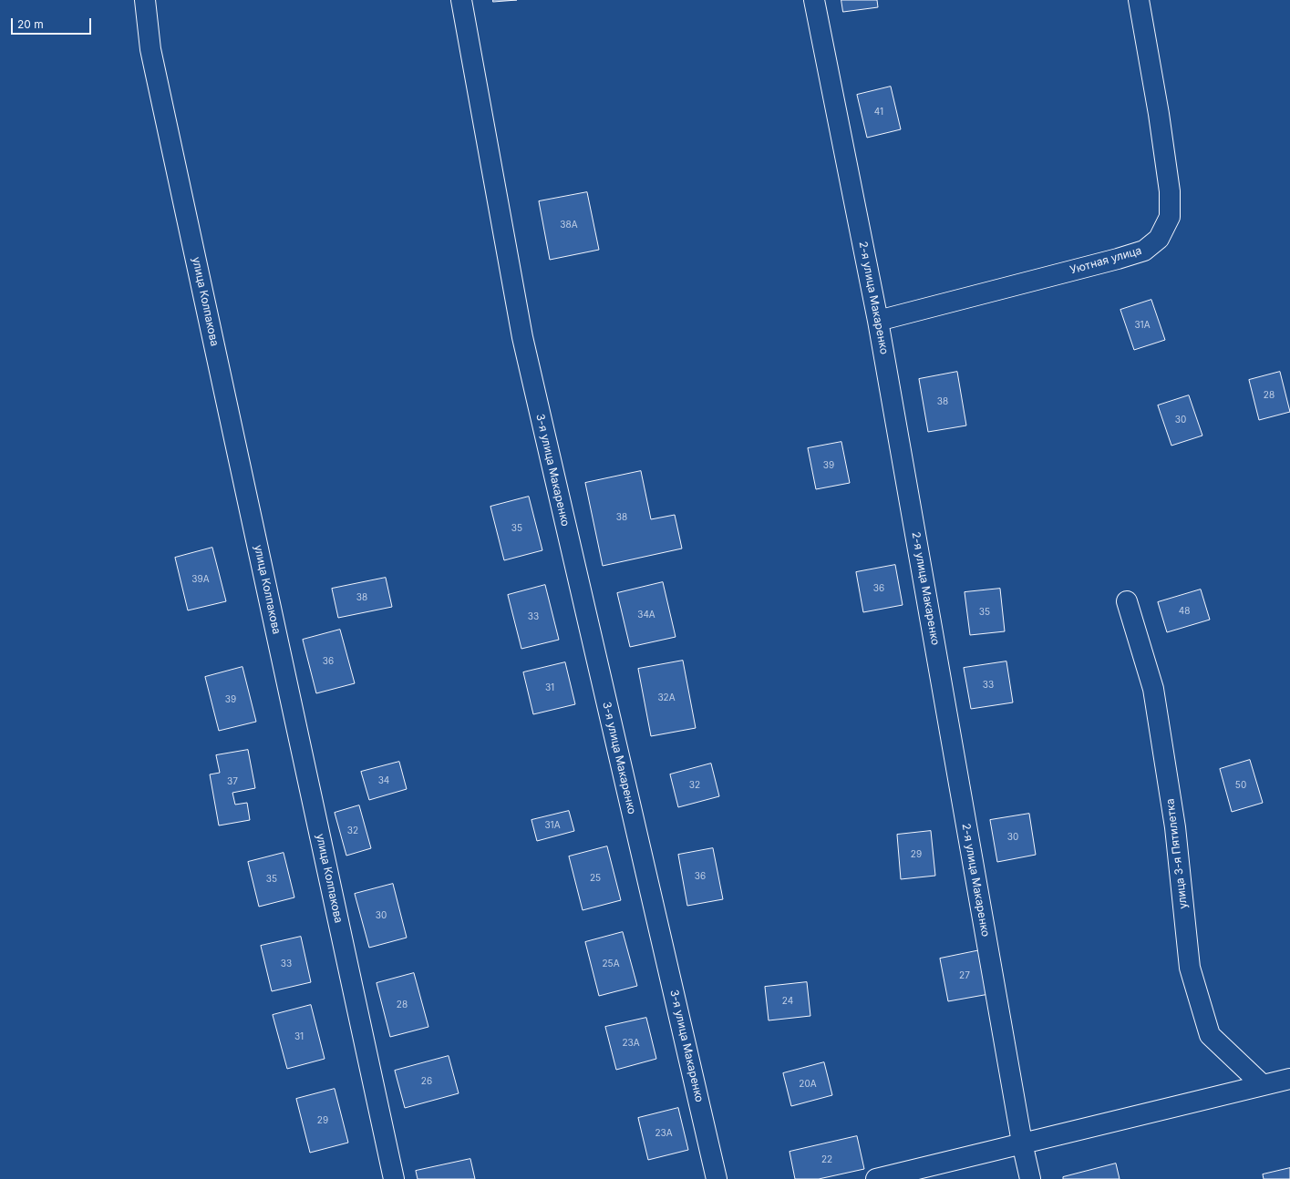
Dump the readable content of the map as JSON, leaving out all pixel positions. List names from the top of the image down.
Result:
{
  "streets": {
    "street": [
      "Уютная улица",
      "2-я улица Макаренко",
      "улица Колпакова",
      "3-я улица Макаренко",
      "улица 3-я Пятилетка"
    ]
  },
  "crossings": [
    ["Уютная улица", "2-я улица Макаренко"]
  ],
  "house_numbers": [
    "41",
    "38А",
    "31А",
    "28",
    "38",
    "30",
    "39",
    "38",
    "35",
    "39А",
    "36",
    "38",
    "48",
    "35",
    "34А",
    "33",
    "36",
    "33",
    "31",
    "32А",
    "39",
    "34",
    "37",
    "32",
    "50",
    "31А",
    "32",
    "30",
    "29",
    "36",
    "25",
    "35",
    "30",
    "33",
    "25А",
    "27",
    "24",
    "28",
    "31",
    "23А",
    "26",
    "20А",
    "29",
    "23А",
    "22"
  ],
  "scale_bar": "20 m"
}
